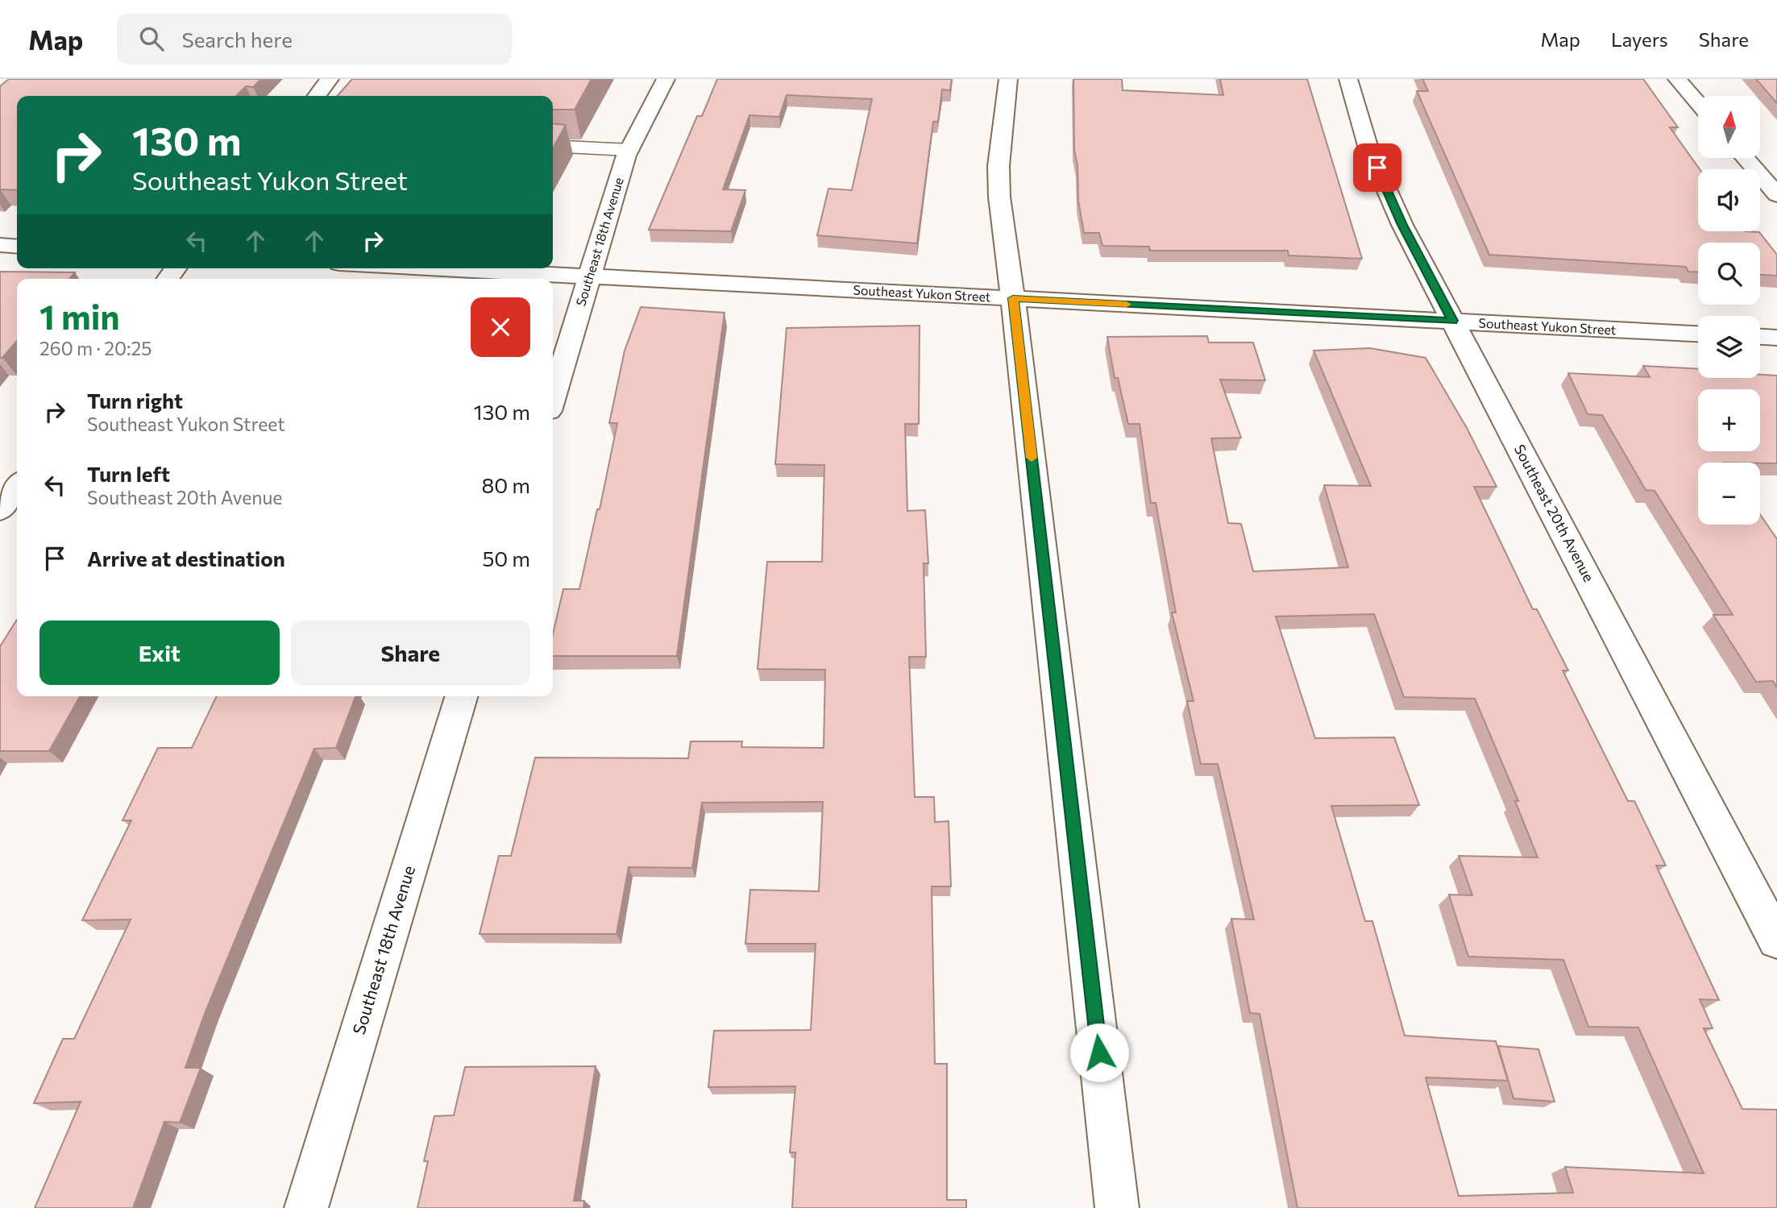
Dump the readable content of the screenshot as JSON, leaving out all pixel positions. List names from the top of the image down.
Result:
{
  "streets": {
    "street": ["Southeast 18th Avenue", "Southeast Yukon Street", "Southeast 20th Avenue"]
  },
  "crossings": [
    ["Southeast 18th Avenue", "Southeast Yukon Street"],
    ["Southeast Yukon Street", "Southeast 20th Avenue"]
  ],
  "north": "top",
  "page": {
    "header": "Map",
    "search": "Search here",
    "nav": ["Map", "Layers", "Share"],
    "map_buttons": ["+", "−"],
    "turn": ["130 m", "Southeast Yukon Street"],
    "heading": ["1 min", "260 m · 20:25"],
    "list": [
      {
        "name": "Turn right",
        "note": "Southeast Yukon Street",
        "value": "130 m"
      },
      {
        "name": "Turn left",
        "note": "Southeast 20th Avenue",
        "value": "80 m"
      },
      {
        "name": "Arrive at destination",
        "value": "50 m"
      }
    ],
    "buttons": ["Exit", "Share"]
  }
}
